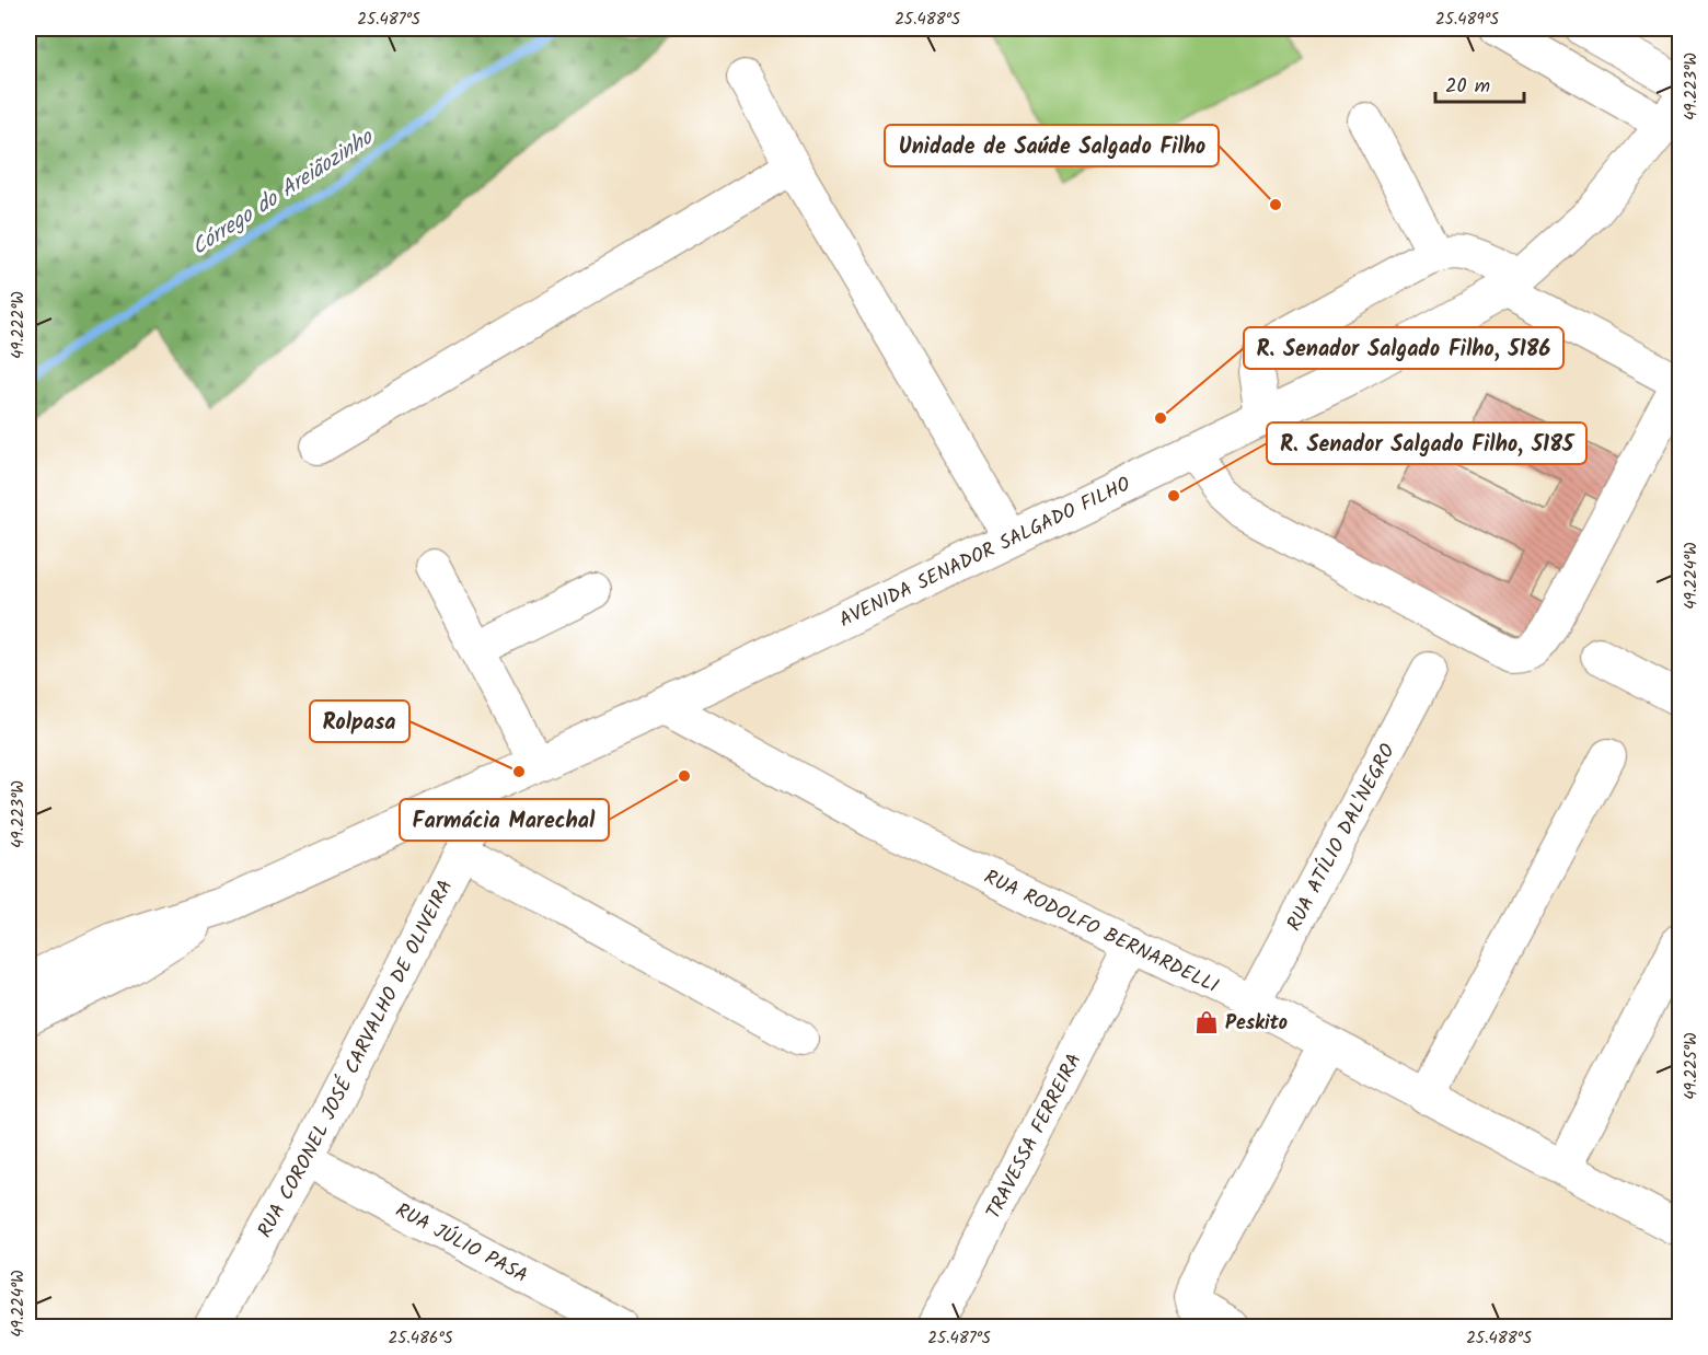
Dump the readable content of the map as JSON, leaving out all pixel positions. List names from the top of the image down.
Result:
{
  "streets": {
    "main road": ["AVENIDA SENADOR SALGADO FILHO"],
    "street": [
      "RUA ATÍLIO DAL'NEGRO",
      "RUA RODOLFO BERNARDELLI",
      "RUA CORONEL JOSÉ CARVALHO DE OLIVEIRA",
      "TRAVESSA FERREIRA",
      "RUA JÚLIO PASA"
    ]
  },
  "crossings": [
    ["AVENIDA SENADOR SALGADO FILHO", "RUA RODOLFO BERNARDELLI"],
    ["AVENIDA SENADOR SALGADO FILHO", "RUA CORONEL JOSÉ CARVALHO DE OLIVEIRA"],
    ["RUA ATÍLIO DAL'NEGRO", "RUA RODOLFO BERNARDELLI"],
    ["RUA RODOLFO BERNARDELLI", "TRAVESSA FERREIRA"],
    ["RUA CORONEL JOSÉ CARVALHO DE OLIVEIRA", "RUA JÚLIO PASA"]
  ],
  "water": ["Córrego do Areiãozinho"],
  "places": {
    "other": [
      "Unidade de Saúde Salgado Filho",
      "R. Senador Salgado Filho, 5186",
      "R. Senador Salgado Filho, 5185",
      "Rolpasa",
      "Farmácia Marechal"
    ],
    "shop": ["Peskito"]
  },
  "scale_bar": "20 m",
  "coordinates": [
    "25.487°S",
    "25.488°S",
    "25.489°S",
    "49.223°W",
    "49.222°W",
    "49.224°W",
    "49.225°W",
    "25.486°S"
  ]
}
